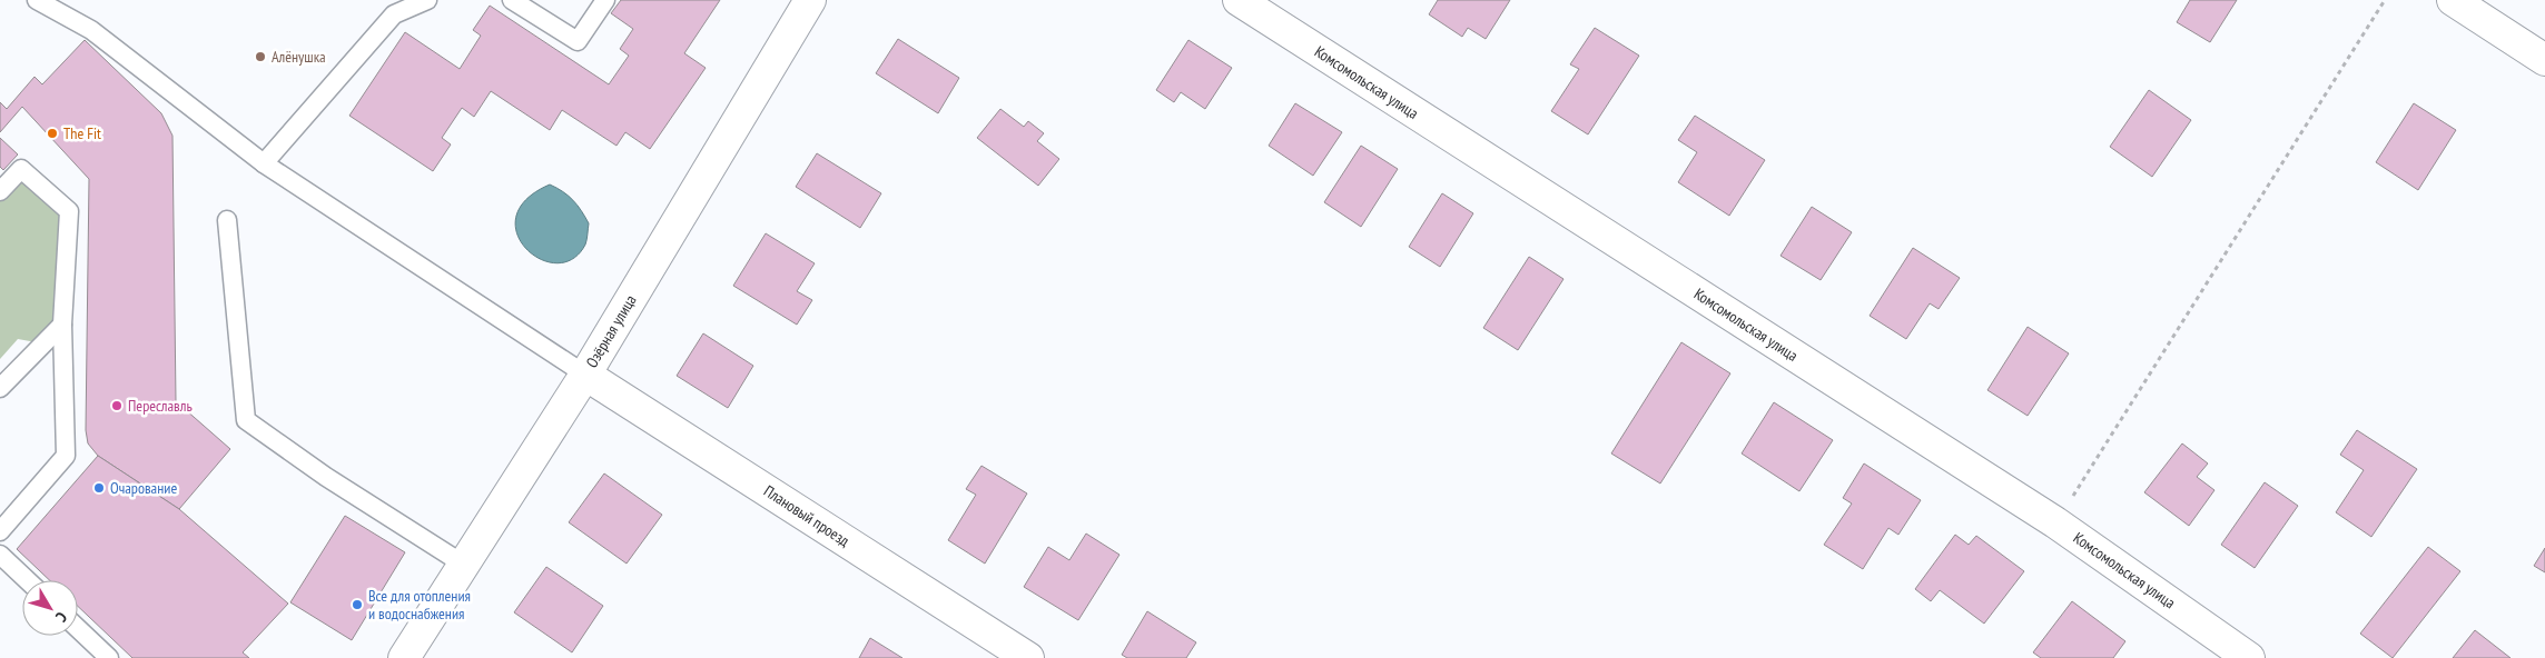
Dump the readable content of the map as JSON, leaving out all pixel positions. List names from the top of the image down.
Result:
{
  "streets": {
    "street": ["Комсомольская улица", "Озёрная улица", "Плановый проезд"]
  },
  "crossings": [
    ["Озёрная улица", "Плановый проезд"]
  ],
  "places": [
    "Алёнушка",
    "The Fit",
    "Переславль",
    "Очарование",
    "Все для отопления и водоснабжения"
  ],
  "north": "bottom right"
}
